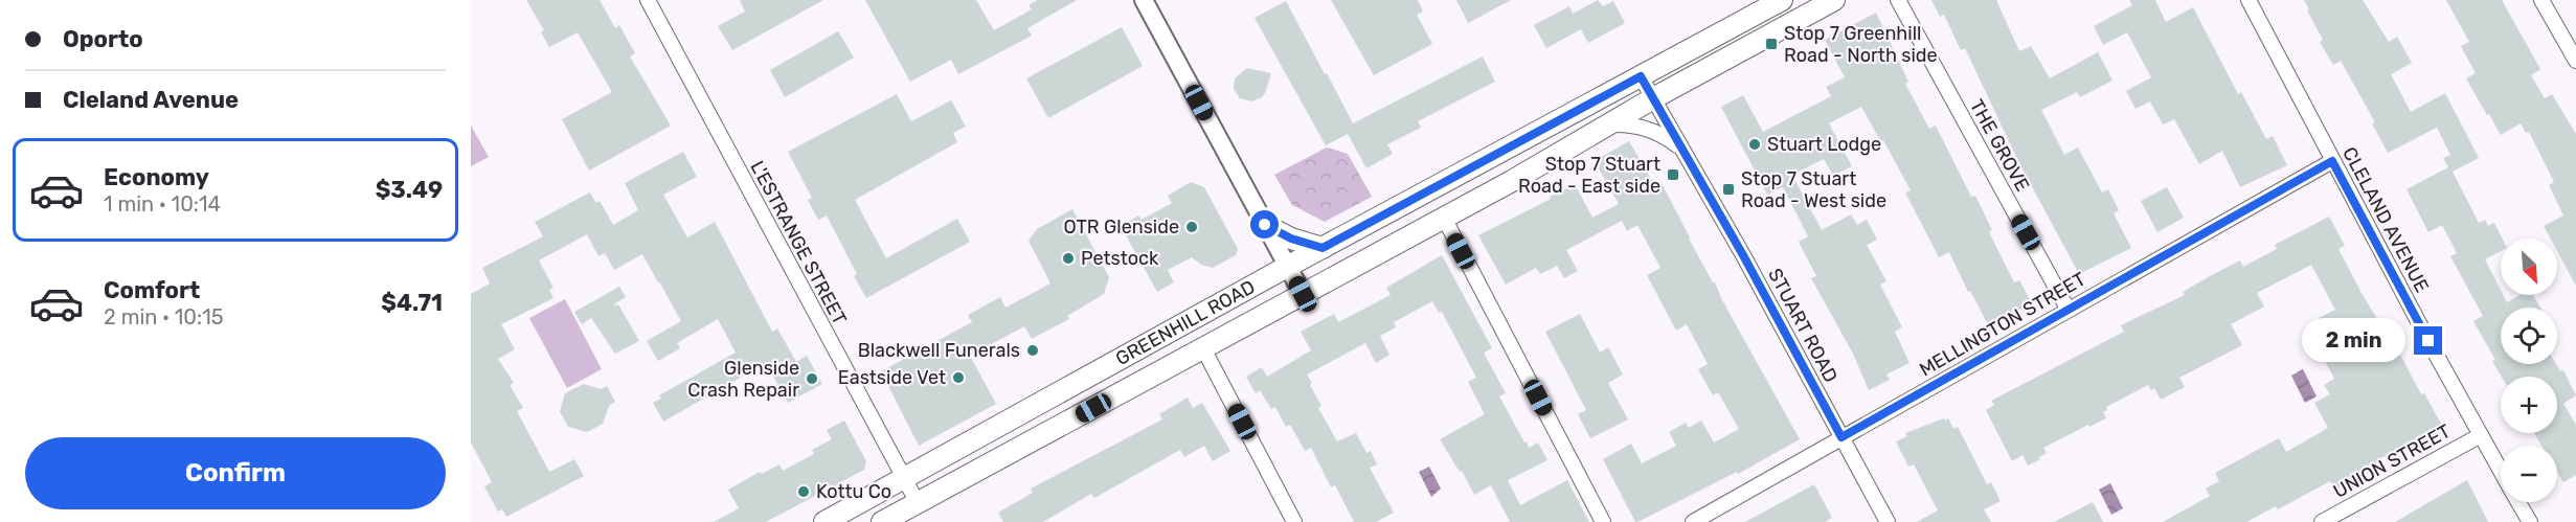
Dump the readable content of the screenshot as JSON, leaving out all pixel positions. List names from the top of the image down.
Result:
{
  "streets": {
    "main road": ["GREENHILL ROAD"],
    "street": [
      "THE GROVE",
      "CLELAND AVENUE",
      "L'ESTRANGE STREET",
      "MELLINGTON STREET",
      "STUART ROAD",
      "UNION STREET"
    ]
  },
  "crossings": [
    ["THE GROVE", "MELLINGTON STREET"],
    ["CLELAND AVENUE", "MELLINGTON STREET"],
    ["CLELAND AVENUE", "UNION STREET"],
    ["L'ESTRANGE STREET", "GREENHILL ROAD"],
    ["GREENHILL ROAD", "STUART ROAD"],
    ["MELLINGTON STREET", "STUART ROAD"]
  ],
  "places": {
    "transit": ["Stop 7 Greenhill Road - North side", "Stop 7 Stuart Road - East side", "Stop 7 Stuart Road - West side"],
    "other": [
      "Stuart Lodge",
      "OTR Glenside",
      "Petstock",
      "Blackwell Funerals",
      "Eastside Vet",
      "Glenside Crash Repair",
      "Kottu Co"
    ]
  },
  "north": "bottom right",
  "page": {
    "banner": ["Oporto", "Cleland Avenue"],
    "list": [
      {
        "name": "Economy",
        "note": "1 min · 10:14",
        "value": "$3.49"
      },
      {
        "name": "Comfort",
        "note": "2 min · 10:15",
        "value": "$4.71"
      }
    ],
    "map_buttons": ["+", "−"],
    "bubble": "2 min",
    "buttons": "Confirm"
  }
}
